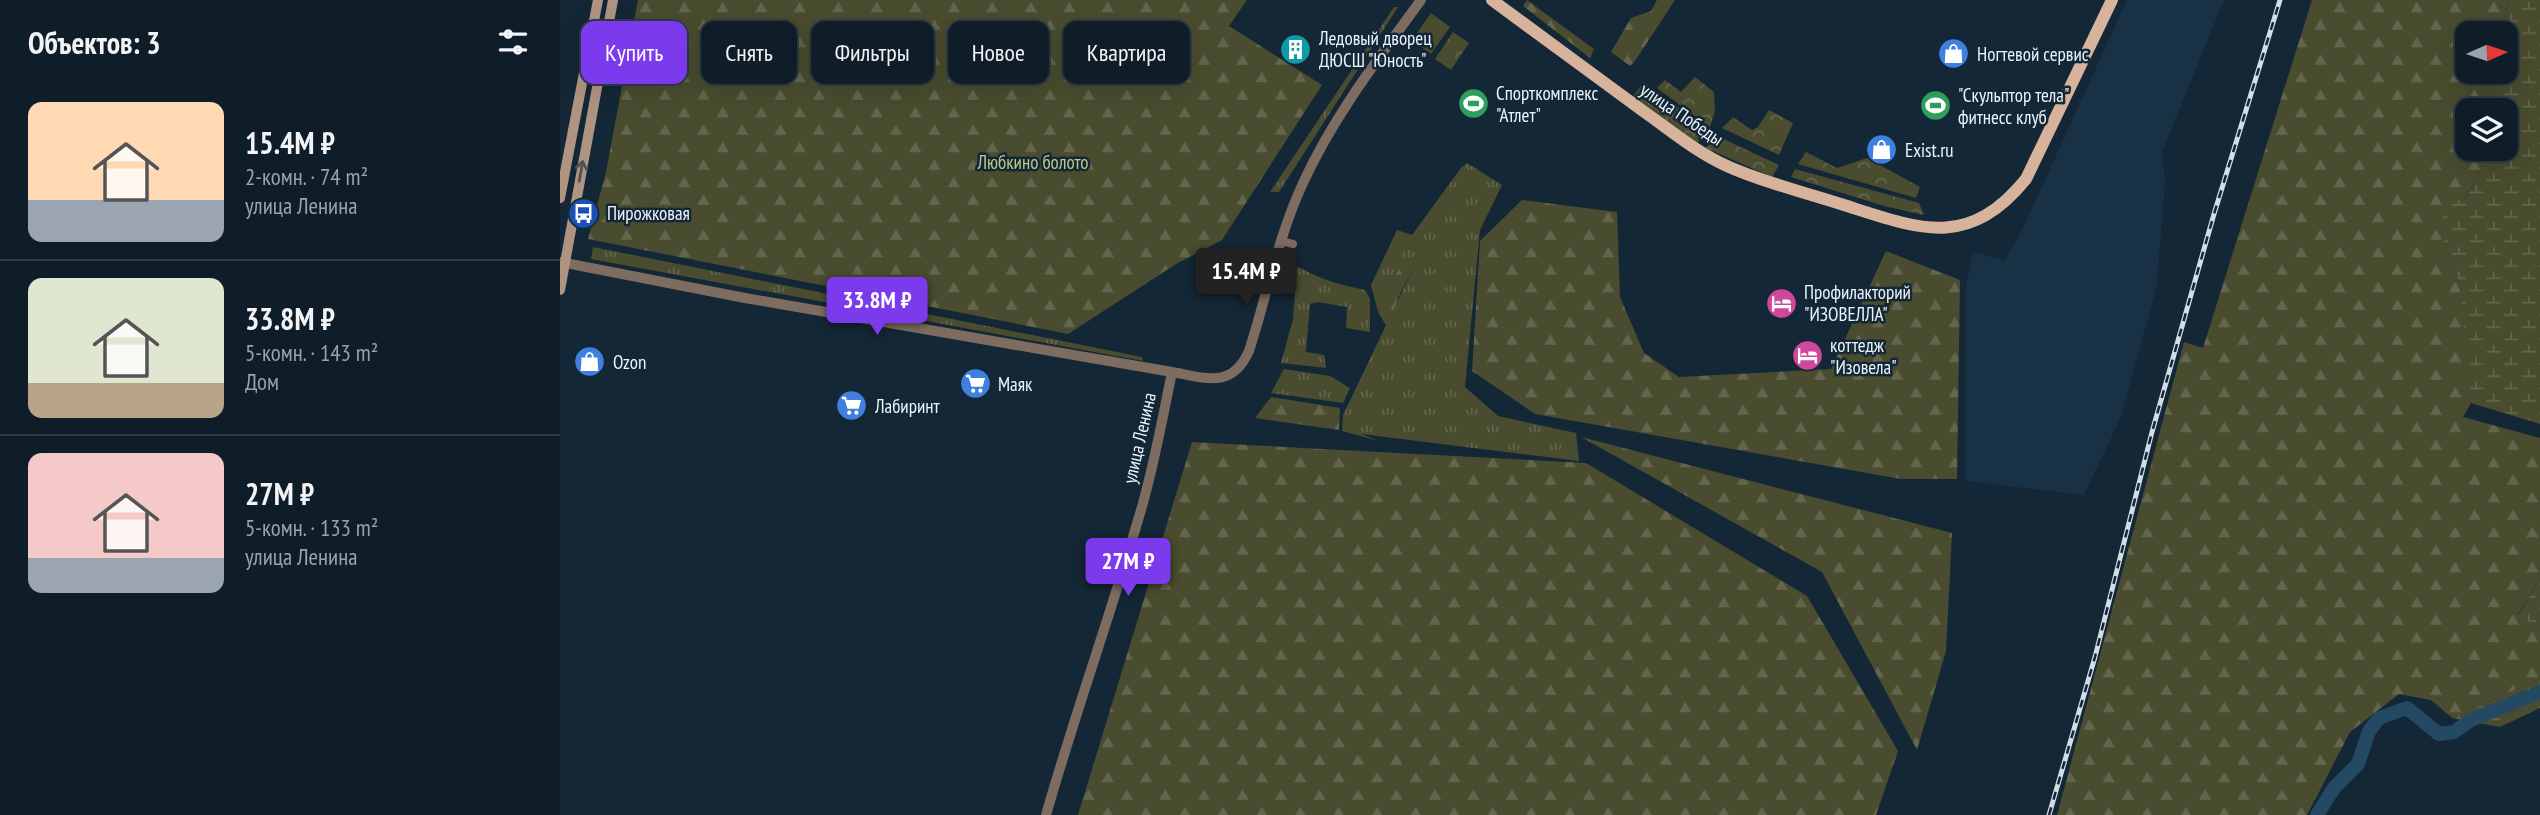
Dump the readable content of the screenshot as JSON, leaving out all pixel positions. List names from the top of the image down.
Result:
{
  "streets": {
    "main road": ["улица Победы"],
    "street": ["улица Ленина"]
  },
  "parks": ["Любкино болото"],
  "places": {
    "building": ["Ледовый дворец ДЮСШ \"Юность\""],
    "shop": ["Ногтевой сервис", "Exist.ru", "Ozon"],
    "sports": ["Спорткомплекс \"Атлет\"", "\"Скульптор тела\" фитнесс клуб"],
    "bus stop": ["Пирожковая"],
    "hotel": ["Профилакторий \"ИЗОВЕЛЛА\"", "коттедж \"Изовела\""],
    "supermarket": ["Маяк", "Лабиринт"]
  },
  "north": "right",
  "page": {
    "heading": "Объектов: 3",
    "chip": [
      "Купить",
      "Снять",
      "Фильтры",
      "Новое",
      "Квартира"
    ],
    "list": [
      {
        "name": "15.4M ₽",
        "note": "2-комн. · 74 m² · улица Ленина"
      },
      {
        "name": "33.8M ₽",
        "note": "5-комн. · 143 m² · Дом"
      },
      {
        "name": "27M ₽",
        "note": "5-комн. · 133 m² · улица Ленина"
      }
    ],
    "price": ["15.4M ₽", "33.8M ₽", "27M ₽"]
  }
}
